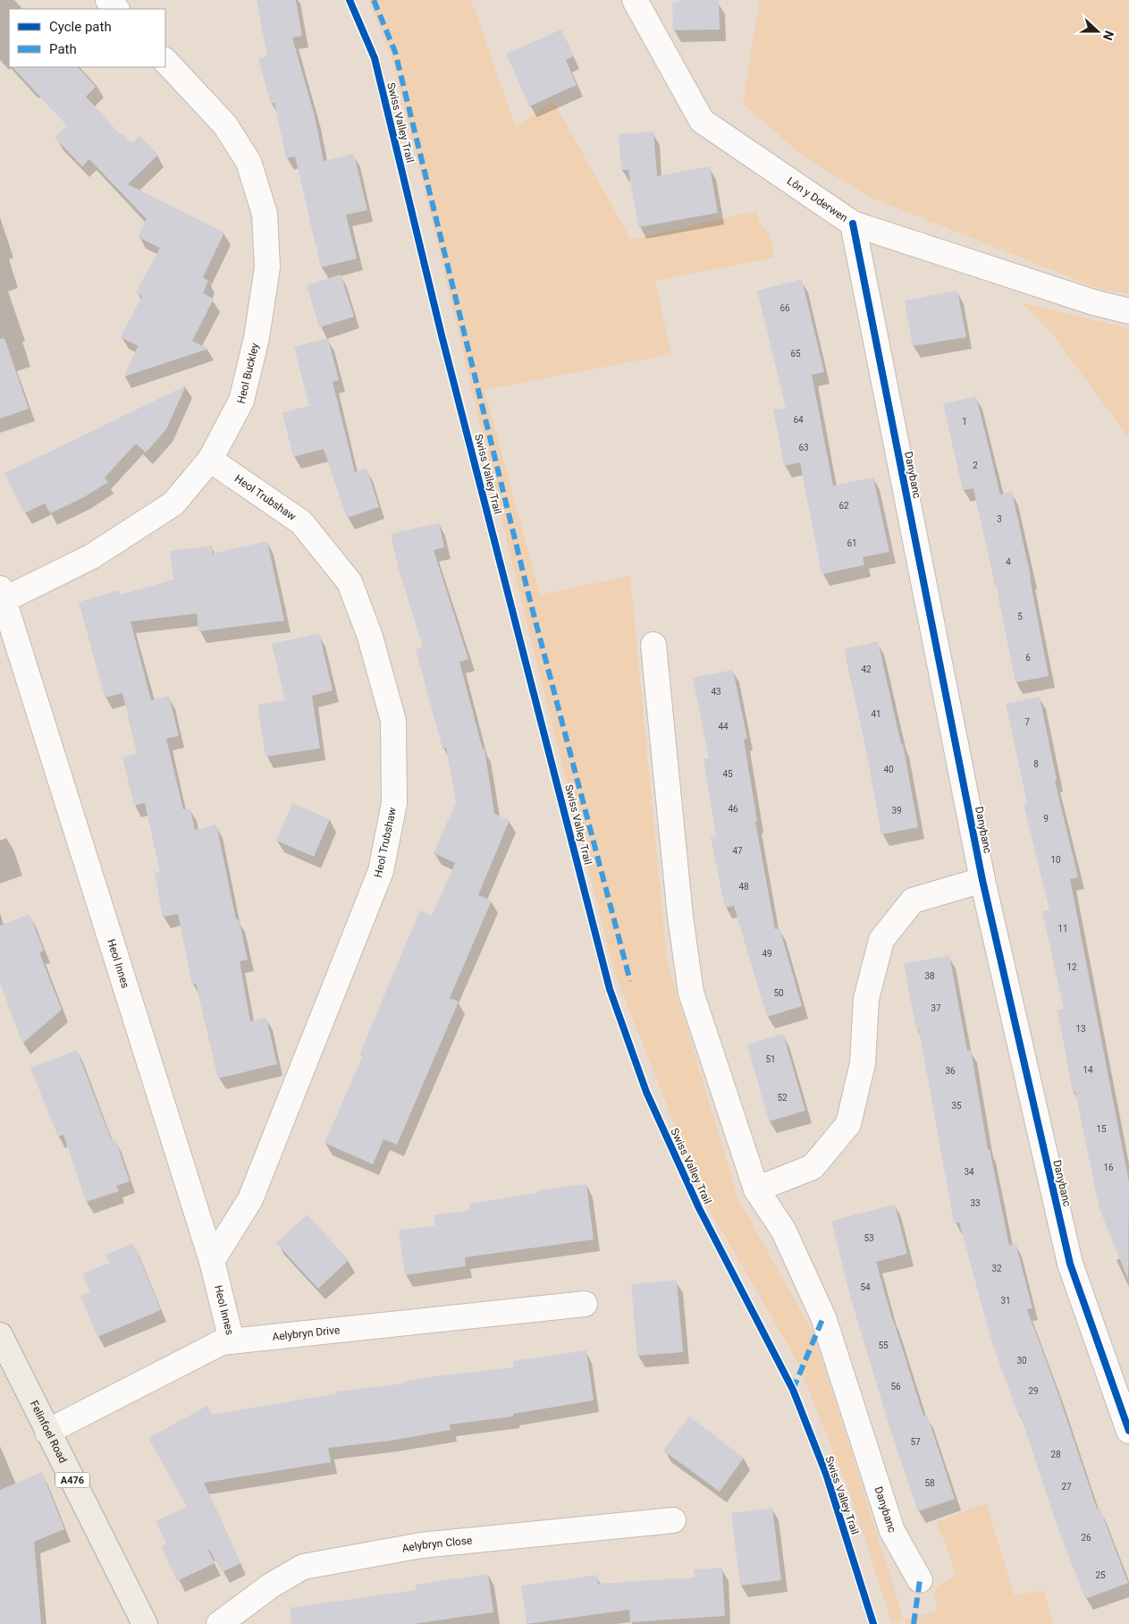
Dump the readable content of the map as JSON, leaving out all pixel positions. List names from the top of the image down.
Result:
{
  "streets": {
    "main road": ["Felinfoel Road", "A476"],
    "street": [
      "Lôn y Dderwen",
      "Heol Buckley",
      "Danybanc",
      "Heol Trubshaw",
      "Heol Innes",
      "Aelybryn Drive",
      "Aelybryn Close"
    ],
    "cycle path": ["Swiss Valley Trail"]
  },
  "crossings": [
    ["Lôn y Dderwen", "Danybanc"],
    ["Heol Buckley", "Heol Trubshaw"],
    ["Heol Buckley", "Heol Innes"],
    ["Heol Trubshaw", "Heol Innes"],
    ["Heol Innes", "Aelybryn Drive"],
    ["Aelybryn Drive", "Felinfoel Road"]
  ],
  "house_numbers": [
    "66",
    "65",
    "64",
    "1",
    "63",
    "2",
    "62",
    "3",
    "61",
    "4",
    "5",
    "6",
    "42",
    "43",
    "41",
    "7",
    "44",
    "8",
    "40",
    "45",
    "46",
    "39",
    "9",
    "47",
    "10",
    "48",
    "11",
    "49",
    "12",
    "38",
    "50",
    "37",
    "13",
    "51",
    "14",
    "36",
    "52",
    "35",
    "15",
    "16",
    "34",
    "33",
    "53",
    "32",
    "54",
    "31",
    "55",
    "30",
    "56",
    "29",
    "57",
    "28",
    "58",
    "27",
    "26",
    "25"
  ],
  "legend": ["Cycle path", "Path"],
  "north": "right"
}
